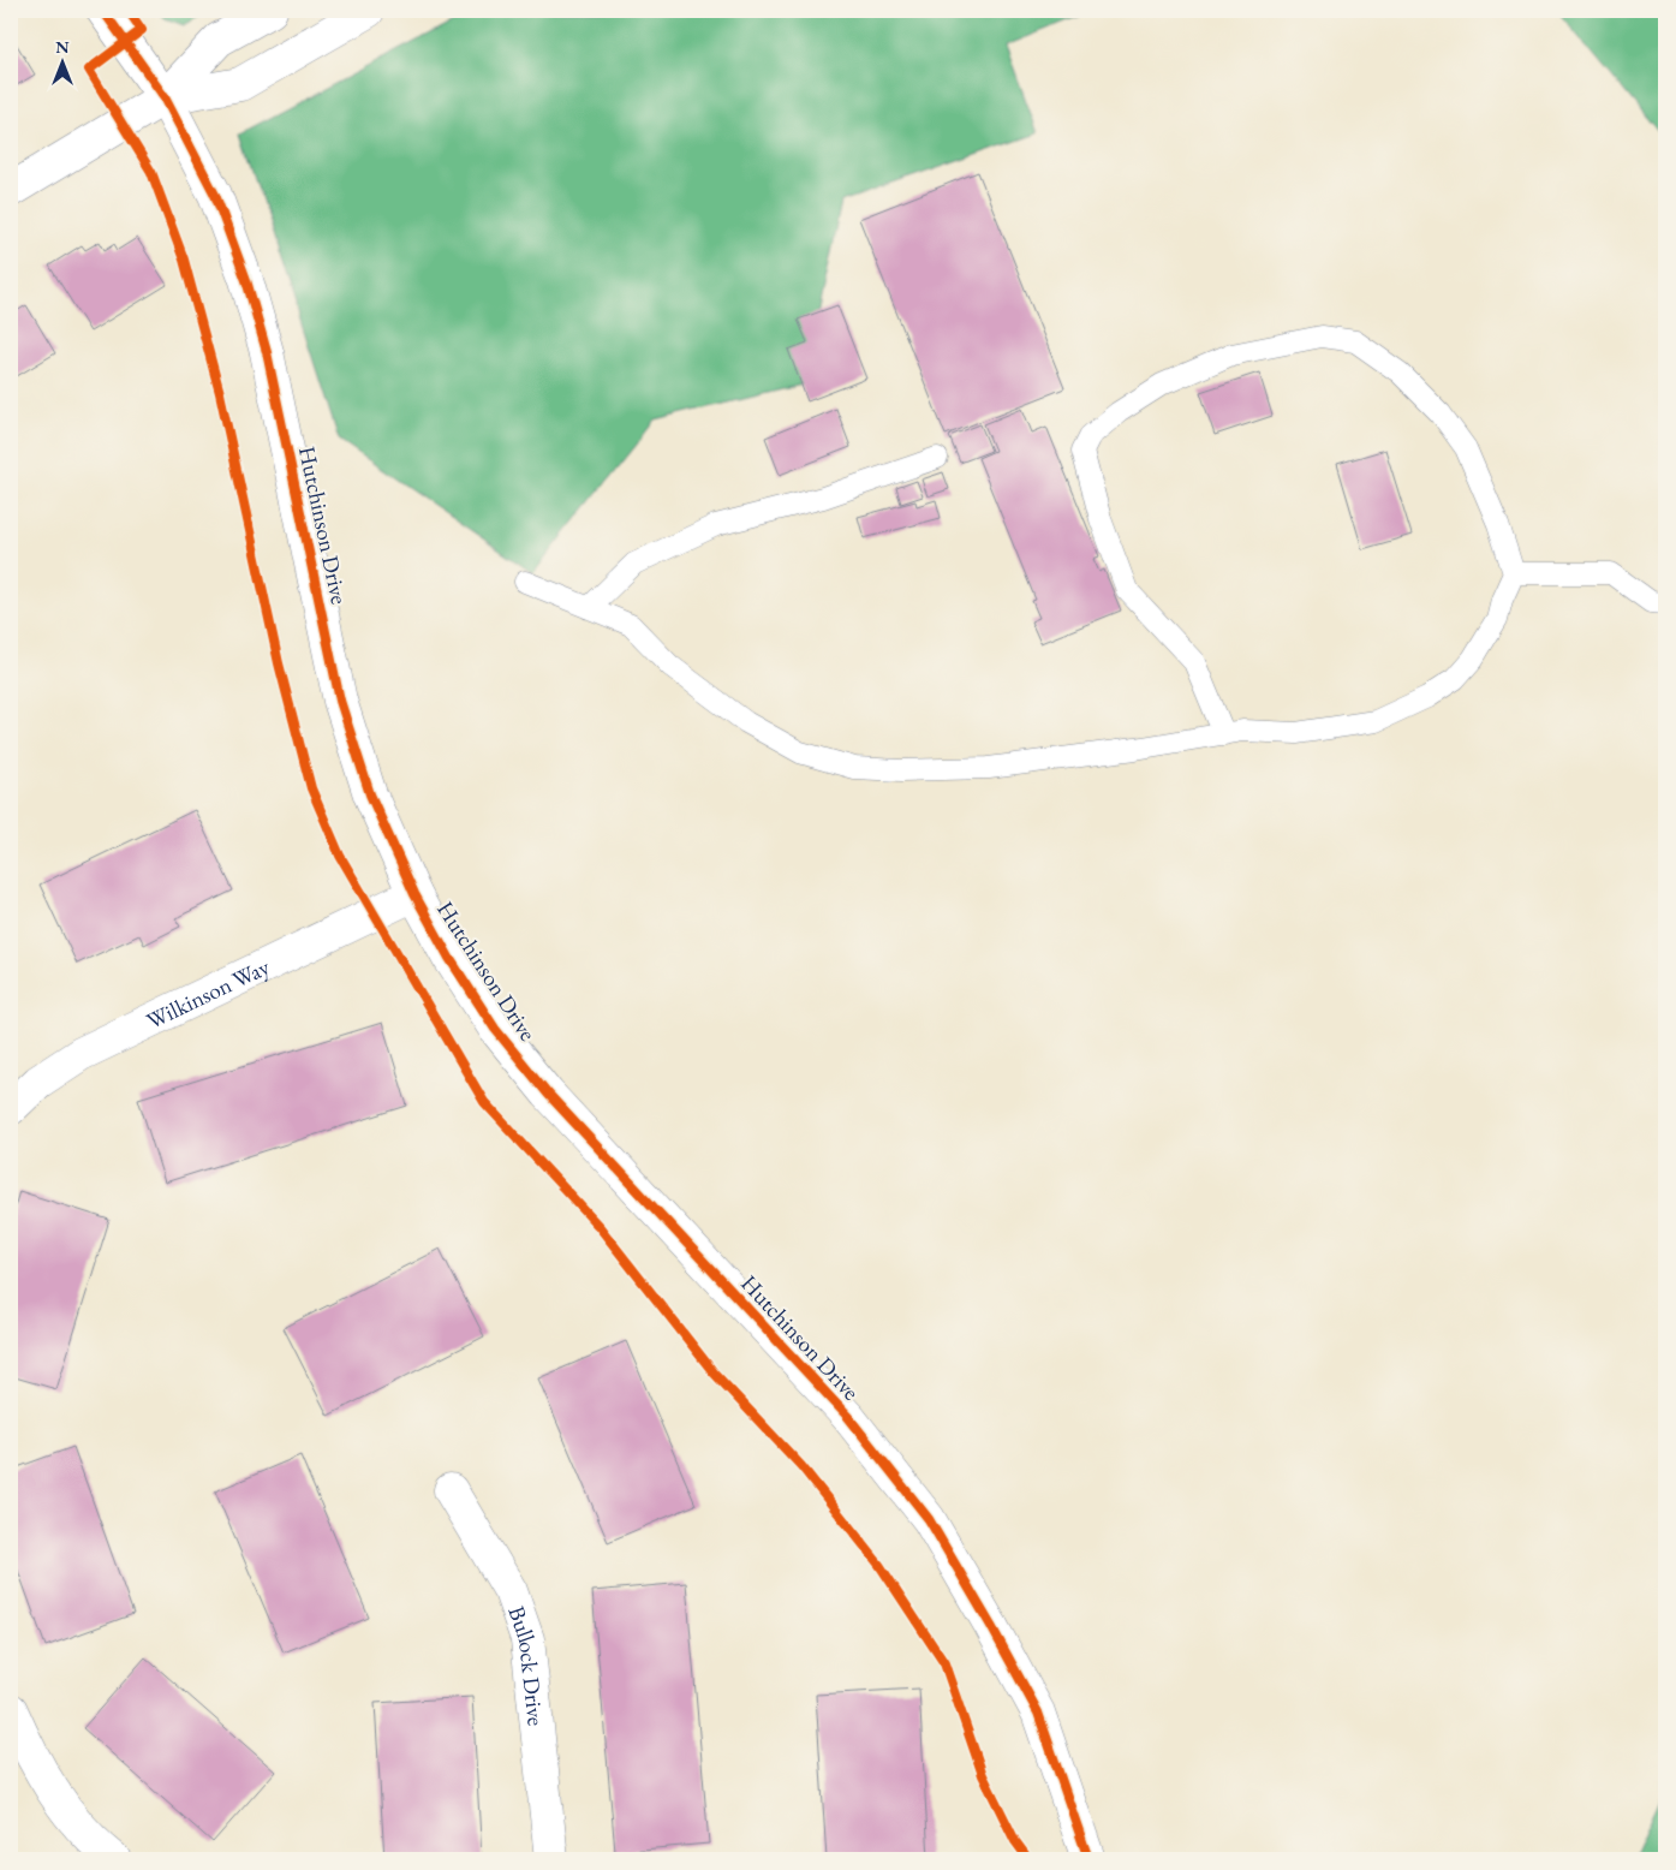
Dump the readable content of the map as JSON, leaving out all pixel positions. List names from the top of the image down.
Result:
{
  "streets": {
    "street": ["Hutchinson Drive", "Wilkinson Way", "Bullock Drive"]
  },
  "crossings": [
    ["Hutchinson Drive", "Wilkinson Way"]
  ],
  "north": "top"
}
